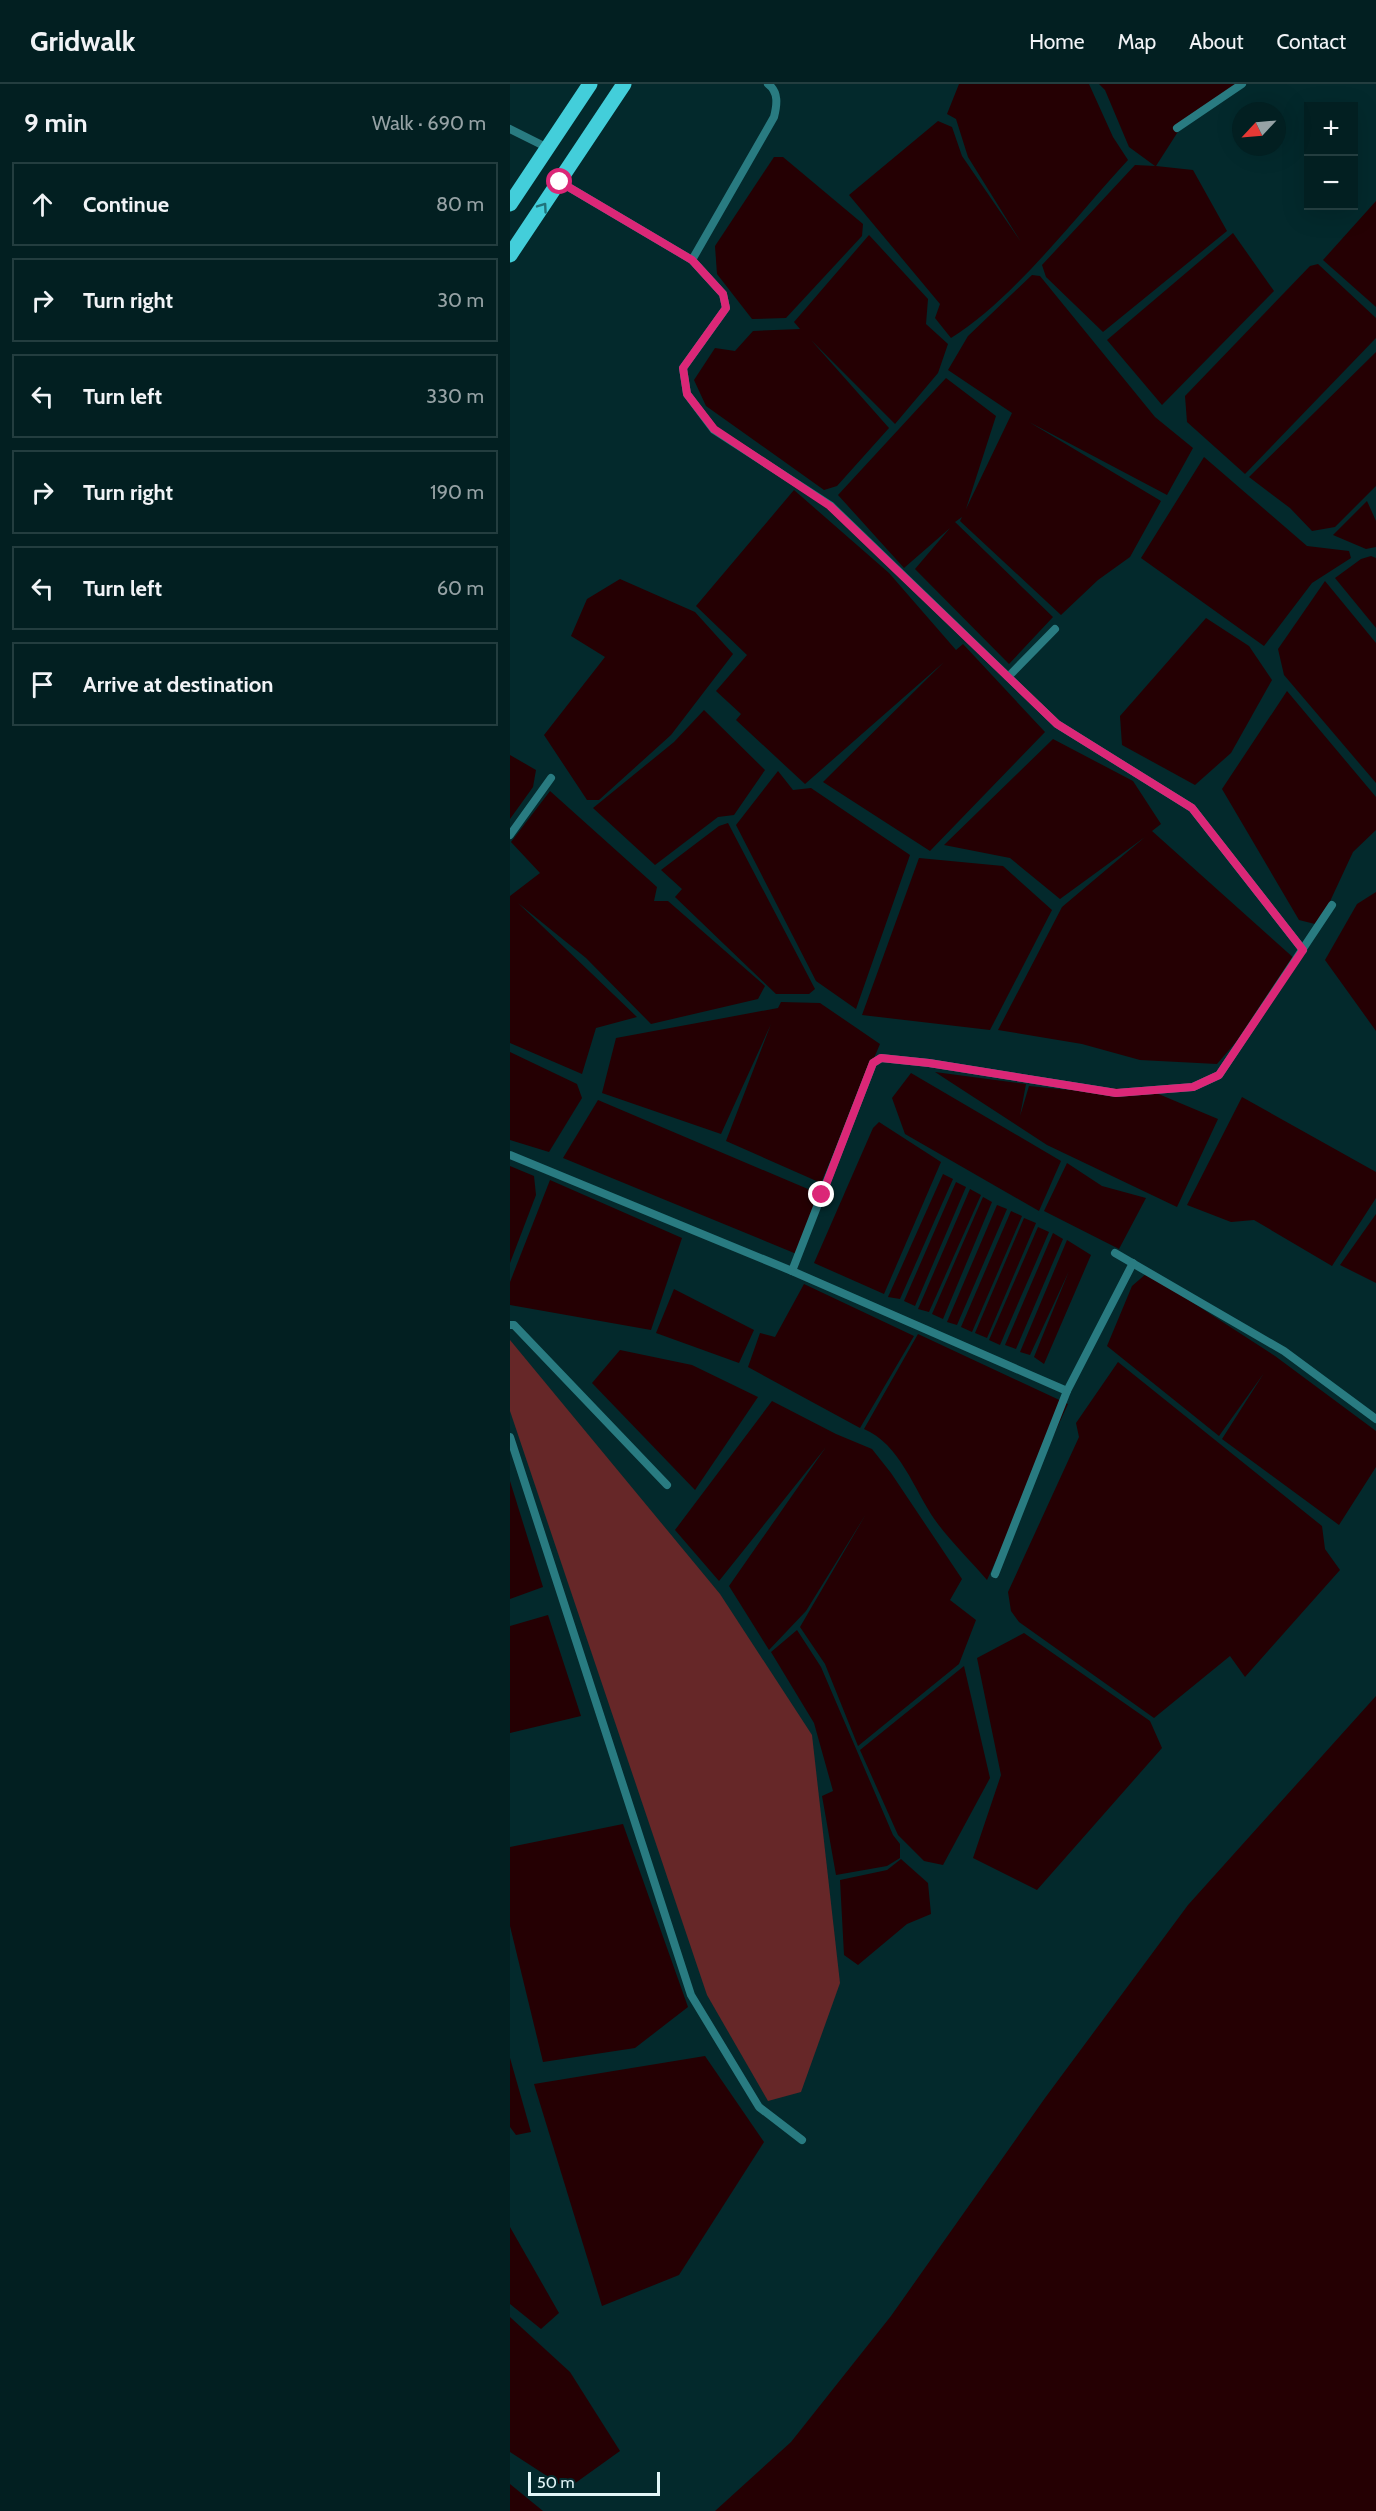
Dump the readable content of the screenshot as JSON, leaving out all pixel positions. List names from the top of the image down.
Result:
{
  "scale_bar": "50 m",
  "north": "bottom left",
  "page": {
    "header": "Gridwalk",
    "nav": [
      "Home",
      "Map",
      "About",
      "Contact"
    ],
    "heading": ["9 min", "Walk · 690 m"],
    "map_buttons": ["+", "−"],
    "list": [
      ["Continue", "80 m"],
      ["Turn right", "30 m"],
      ["Turn left", "330 m"],
      ["Turn right", "190 m"],
      ["Turn left", "60 m"],
      "Arrive at destination"
    ],
    "scale": "50 m"
  }
}
